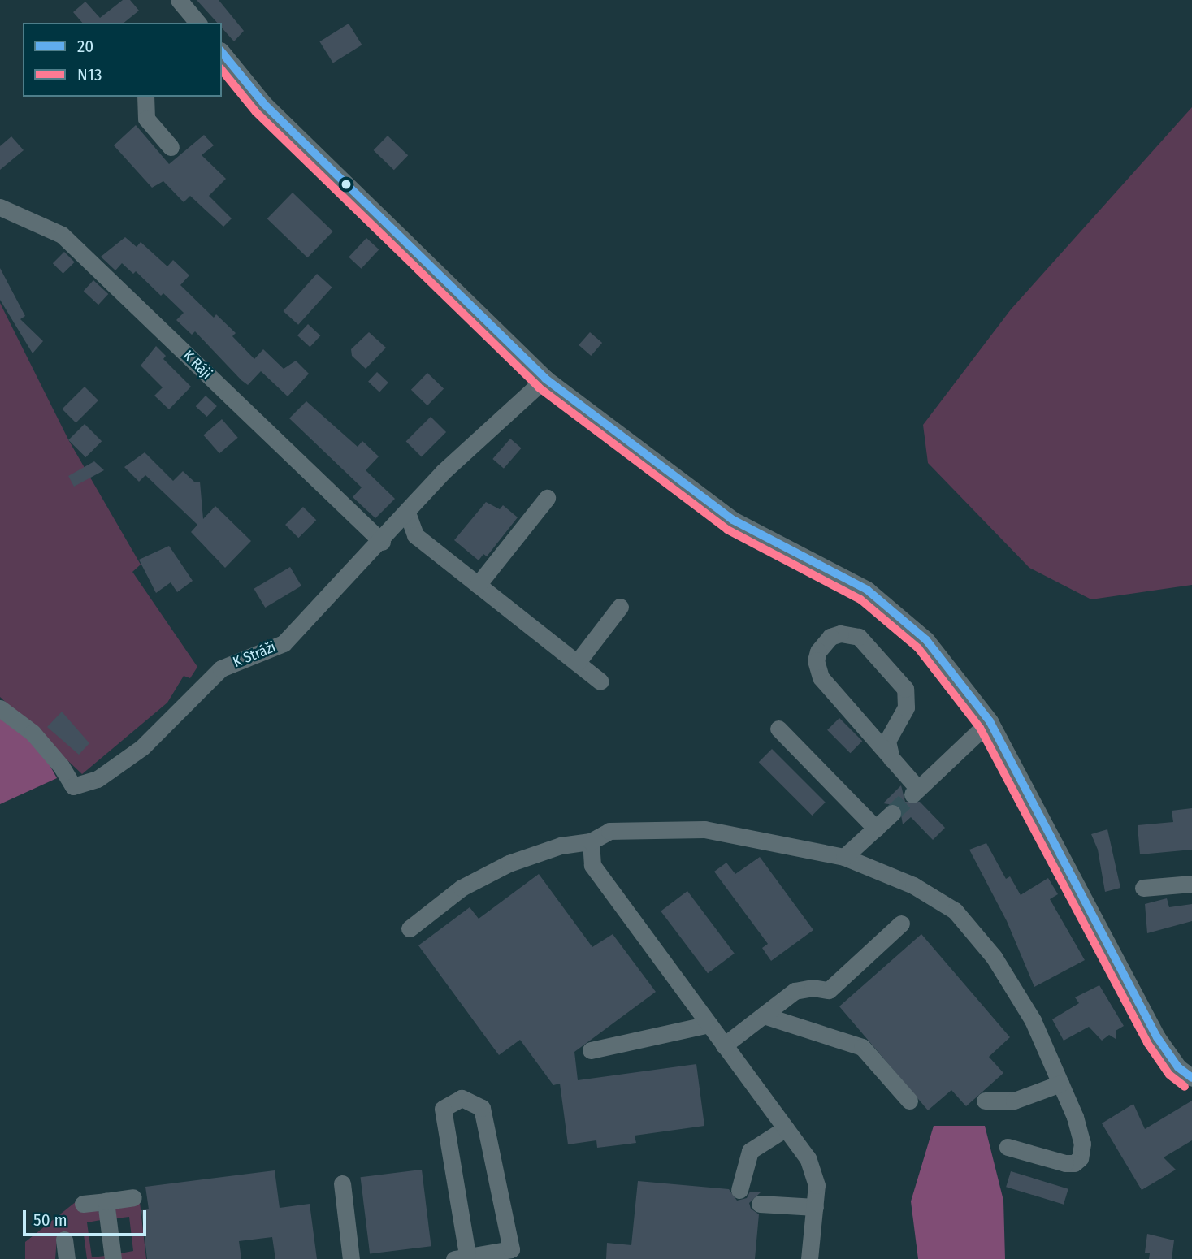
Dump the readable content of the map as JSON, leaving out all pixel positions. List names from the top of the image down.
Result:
{
  "streets": {
    "street": ["K Ráji", "K Stráži"]
  },
  "crossings": [
    ["K Ráji", "K Stráži"]
  ],
  "lines": ["transit line 20", "transit line N13"],
  "legend": ["20", "N13"],
  "scale_bar": "50 m"
}
